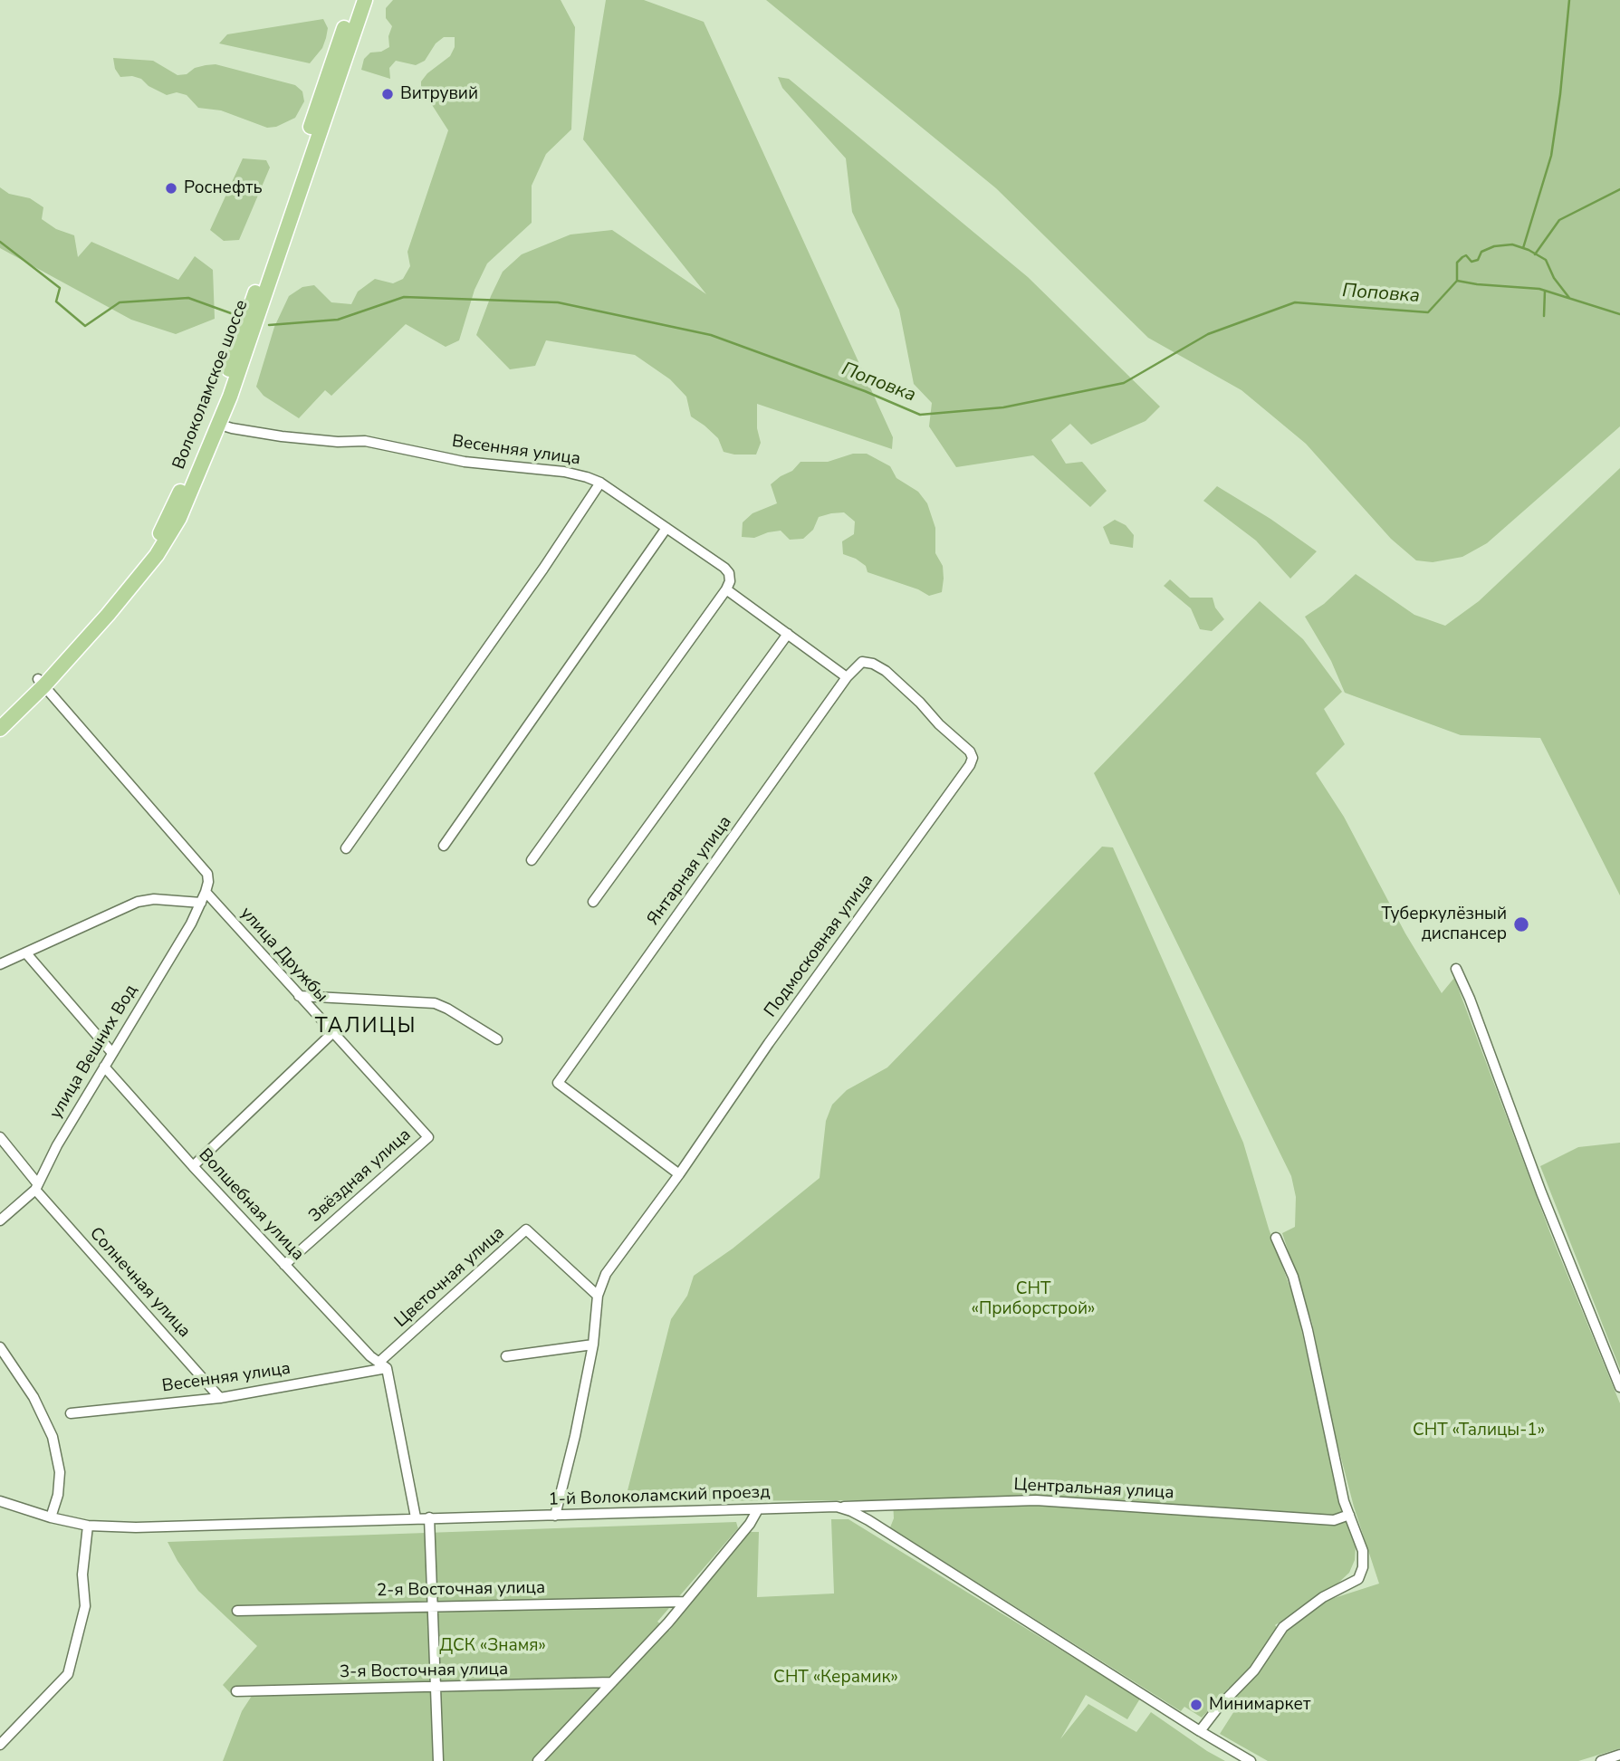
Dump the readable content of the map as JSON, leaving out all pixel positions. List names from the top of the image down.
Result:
{
  "streets": {
    "main road": ["Волоколамское шоссе"],
    "street": [
      "Весенняя улица",
      "Янтарная улица",
      "Подмосковная улица",
      "улица Дружбы",
      "улица Вешних Вод",
      "Звёздная улица",
      "Волшебная улица",
      "Цветочная улица",
      "Солнечная улица",
      "Центральная улица",
      "1-й Волоколамский проезд",
      "2-я Восточная улица",
      "3-я Восточная улица"
    ]
  },
  "crossings": [
    ["Волоколамское шоссе", "Весенняя улица"],
    ["Весенняя улица", "Волшебная улица"],
    ["Весенняя улица", "Цветочная улица"],
    ["Весенняя улица", "Солнечная улица"],
    ["Янтарная улица", "Подмосковная улица"],
    ["Подмосковная улица", "Цветочная улица"],
    ["улица Дружбы", "улица Вешних Вод"],
    ["улица Дружбы", "Звёздная улица"],
    ["улица Вешних Вод", "Волшебная улица"],
    ["улица Вешних Вод", "Солнечная улица"],
    ["Звёздная улица", "Волшебная улица"],
    ["Волшебная улица", "Цветочная улица"],
    ["Центральная улица", "1-й Волоколамский проезд"]
  ],
  "districts": ["ТАЛИЦЫ"],
  "water": ["Поповка"],
  "parks": [
    "СНТ «Приборстрой»",
    "СНТ «Талицы-1»",
    "ДСК «Знамя»",
    "СНТ «Керамик»"
  ],
  "places": [
    "Витрувий",
    "Роснефть",
    "Туберкулёзный диспансер",
    "Минимаркет"
  ]
}
